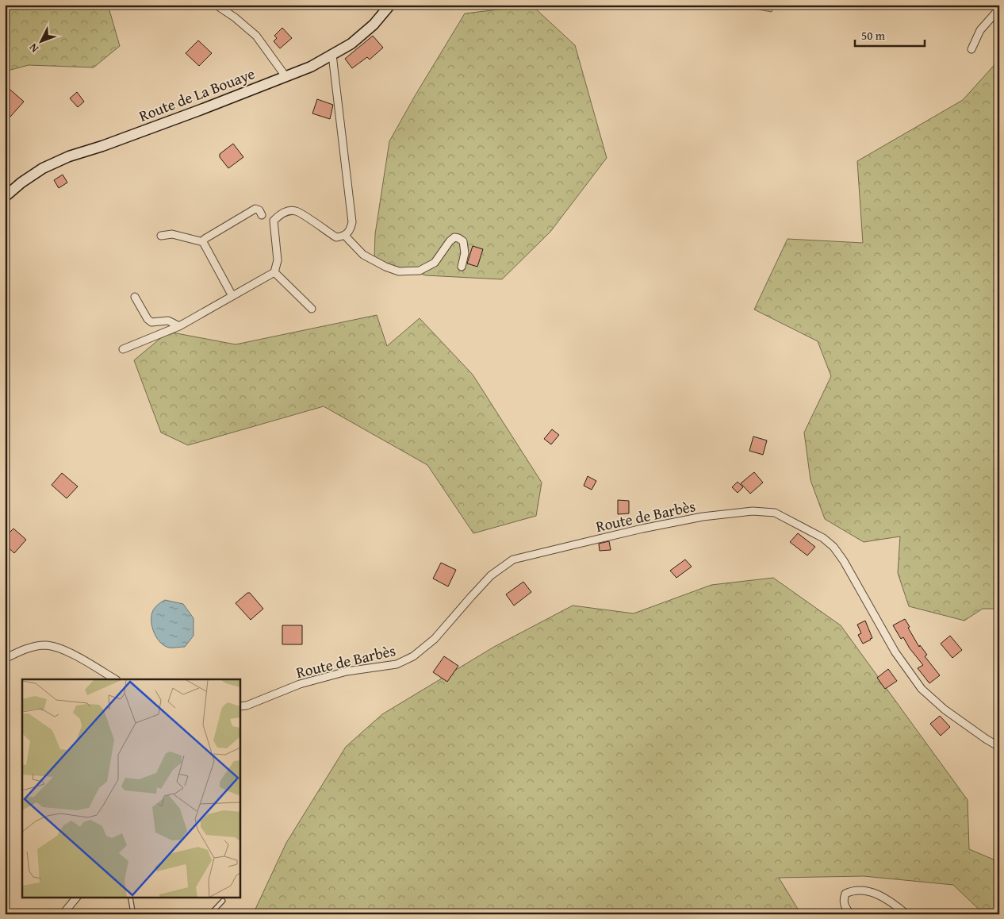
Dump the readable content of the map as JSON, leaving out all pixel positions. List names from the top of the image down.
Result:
{
  "streets": {
    "main road": ["Route de La Bouaye"],
    "street": ["Route de Barbès"]
  },
  "scale_bar": "50 m",
  "north": "bottom left"
}
